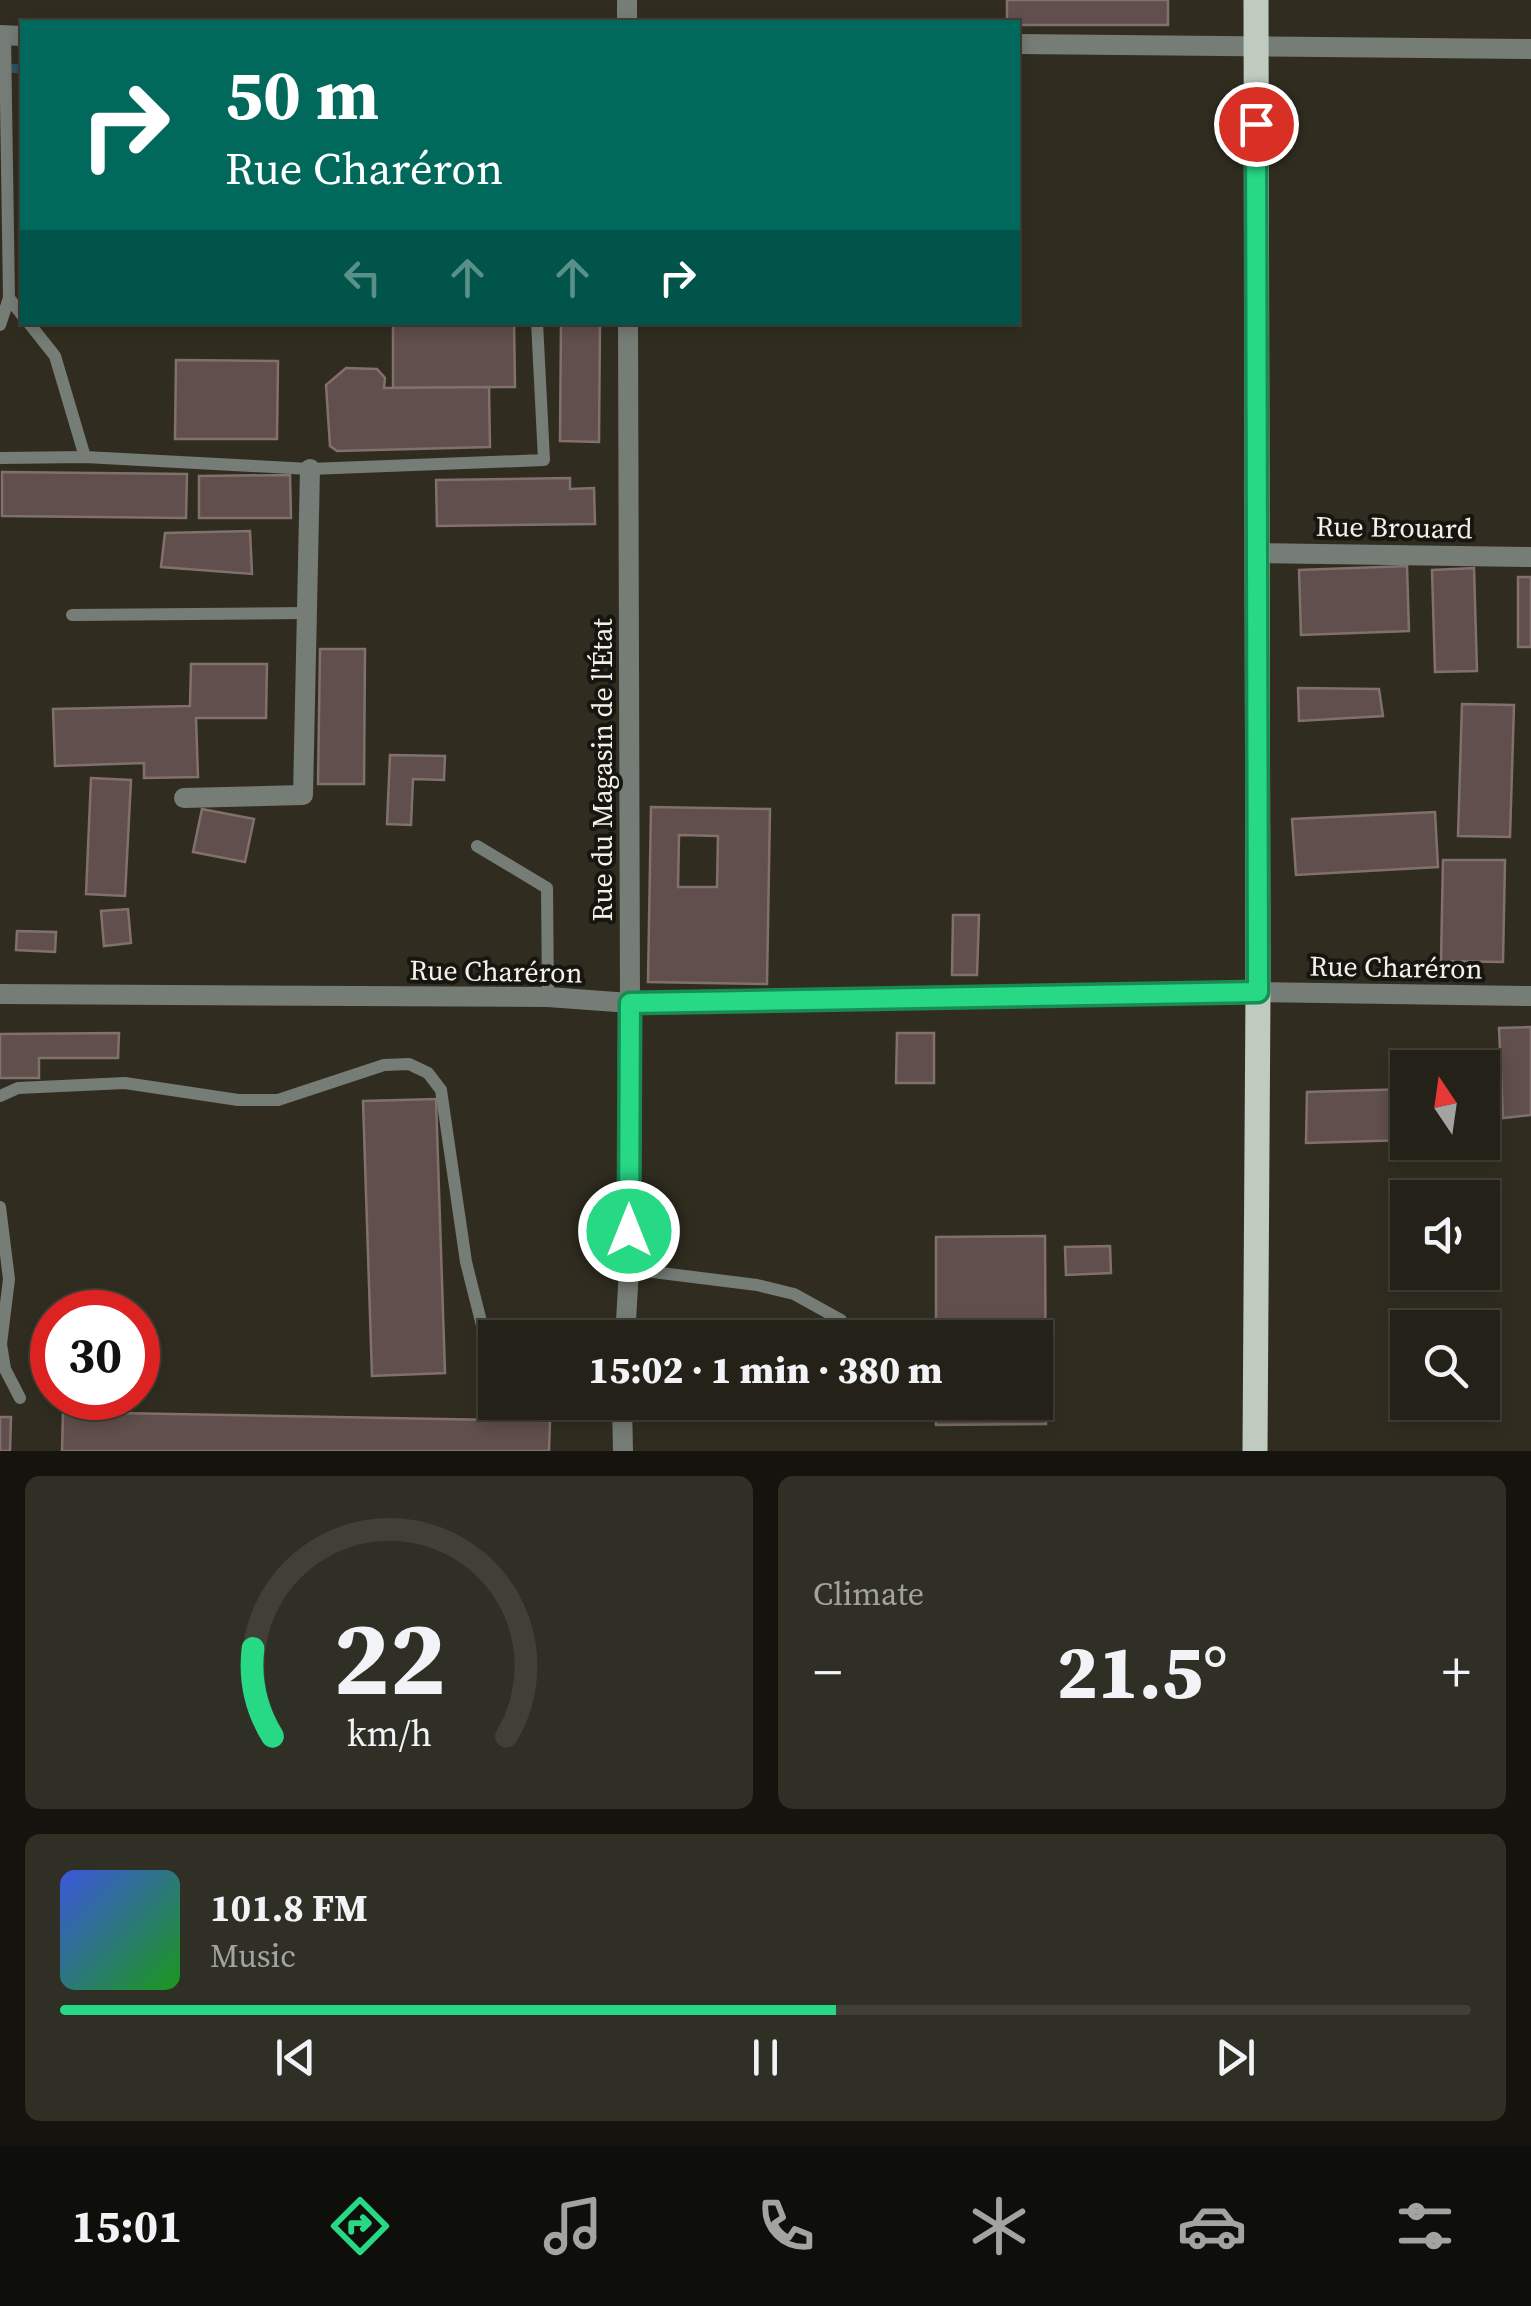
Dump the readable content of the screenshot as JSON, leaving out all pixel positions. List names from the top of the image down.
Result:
{
  "streets": {
    "street": ["Rue Brouard", "Rue du Magasin de l'État", "Rue Charéron"]
  },
  "crossings": [
    ["Rue du Magasin de l'État", "Rue Charéron"]
  ],
  "north": "top",
  "page": {
    "turn": ["50 m", "Rue Charéron"],
    "limit": "30",
    "trip": "15:02 · 1 min · 380 m",
    "tile": "Climate",
    "heat": ["−", "21.5°", "+"],
    "song": ["101.8 FM", "Music"],
    "tabs": "15:01",
    "gauge": ["22", "km/h"]
  }
}
